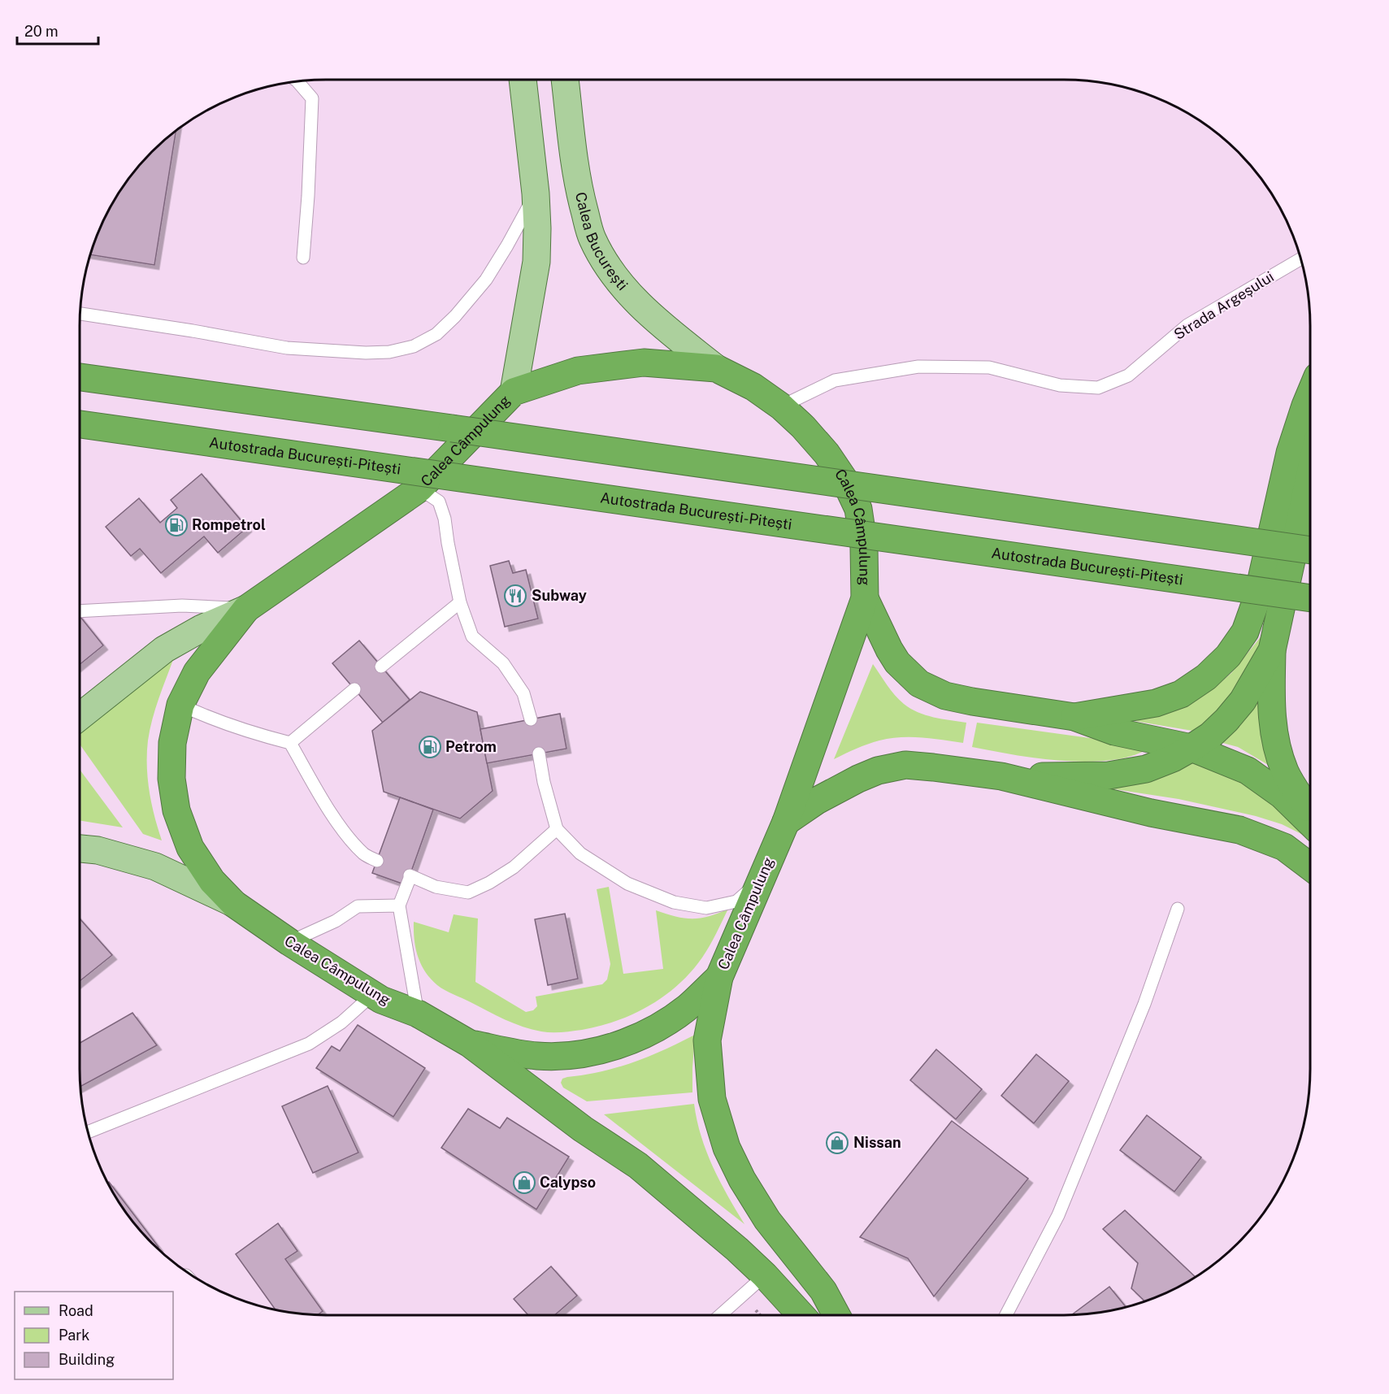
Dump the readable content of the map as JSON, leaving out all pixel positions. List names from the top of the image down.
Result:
{
  "streets": {
    "highway": ["Calea Câmpulung", "Autostrada București-Pitești"],
    "main road": ["Calea București"],
    "lane": ["Strada Argeșului"]
  },
  "crossings": [
    ["Calea București", "Calea Câmpulung"],
    ["Strada Argeșului", "Calea Câmpulung"]
  ],
  "places": {
    "fuel station": ["Rompetrol", "Petrom"],
    "restaurant": ["Subway"],
    "shop": ["Nissan", "Calypso"]
  },
  "legend": ["Road", "Park", "Building"],
  "scale_bar": "20 m"
}
